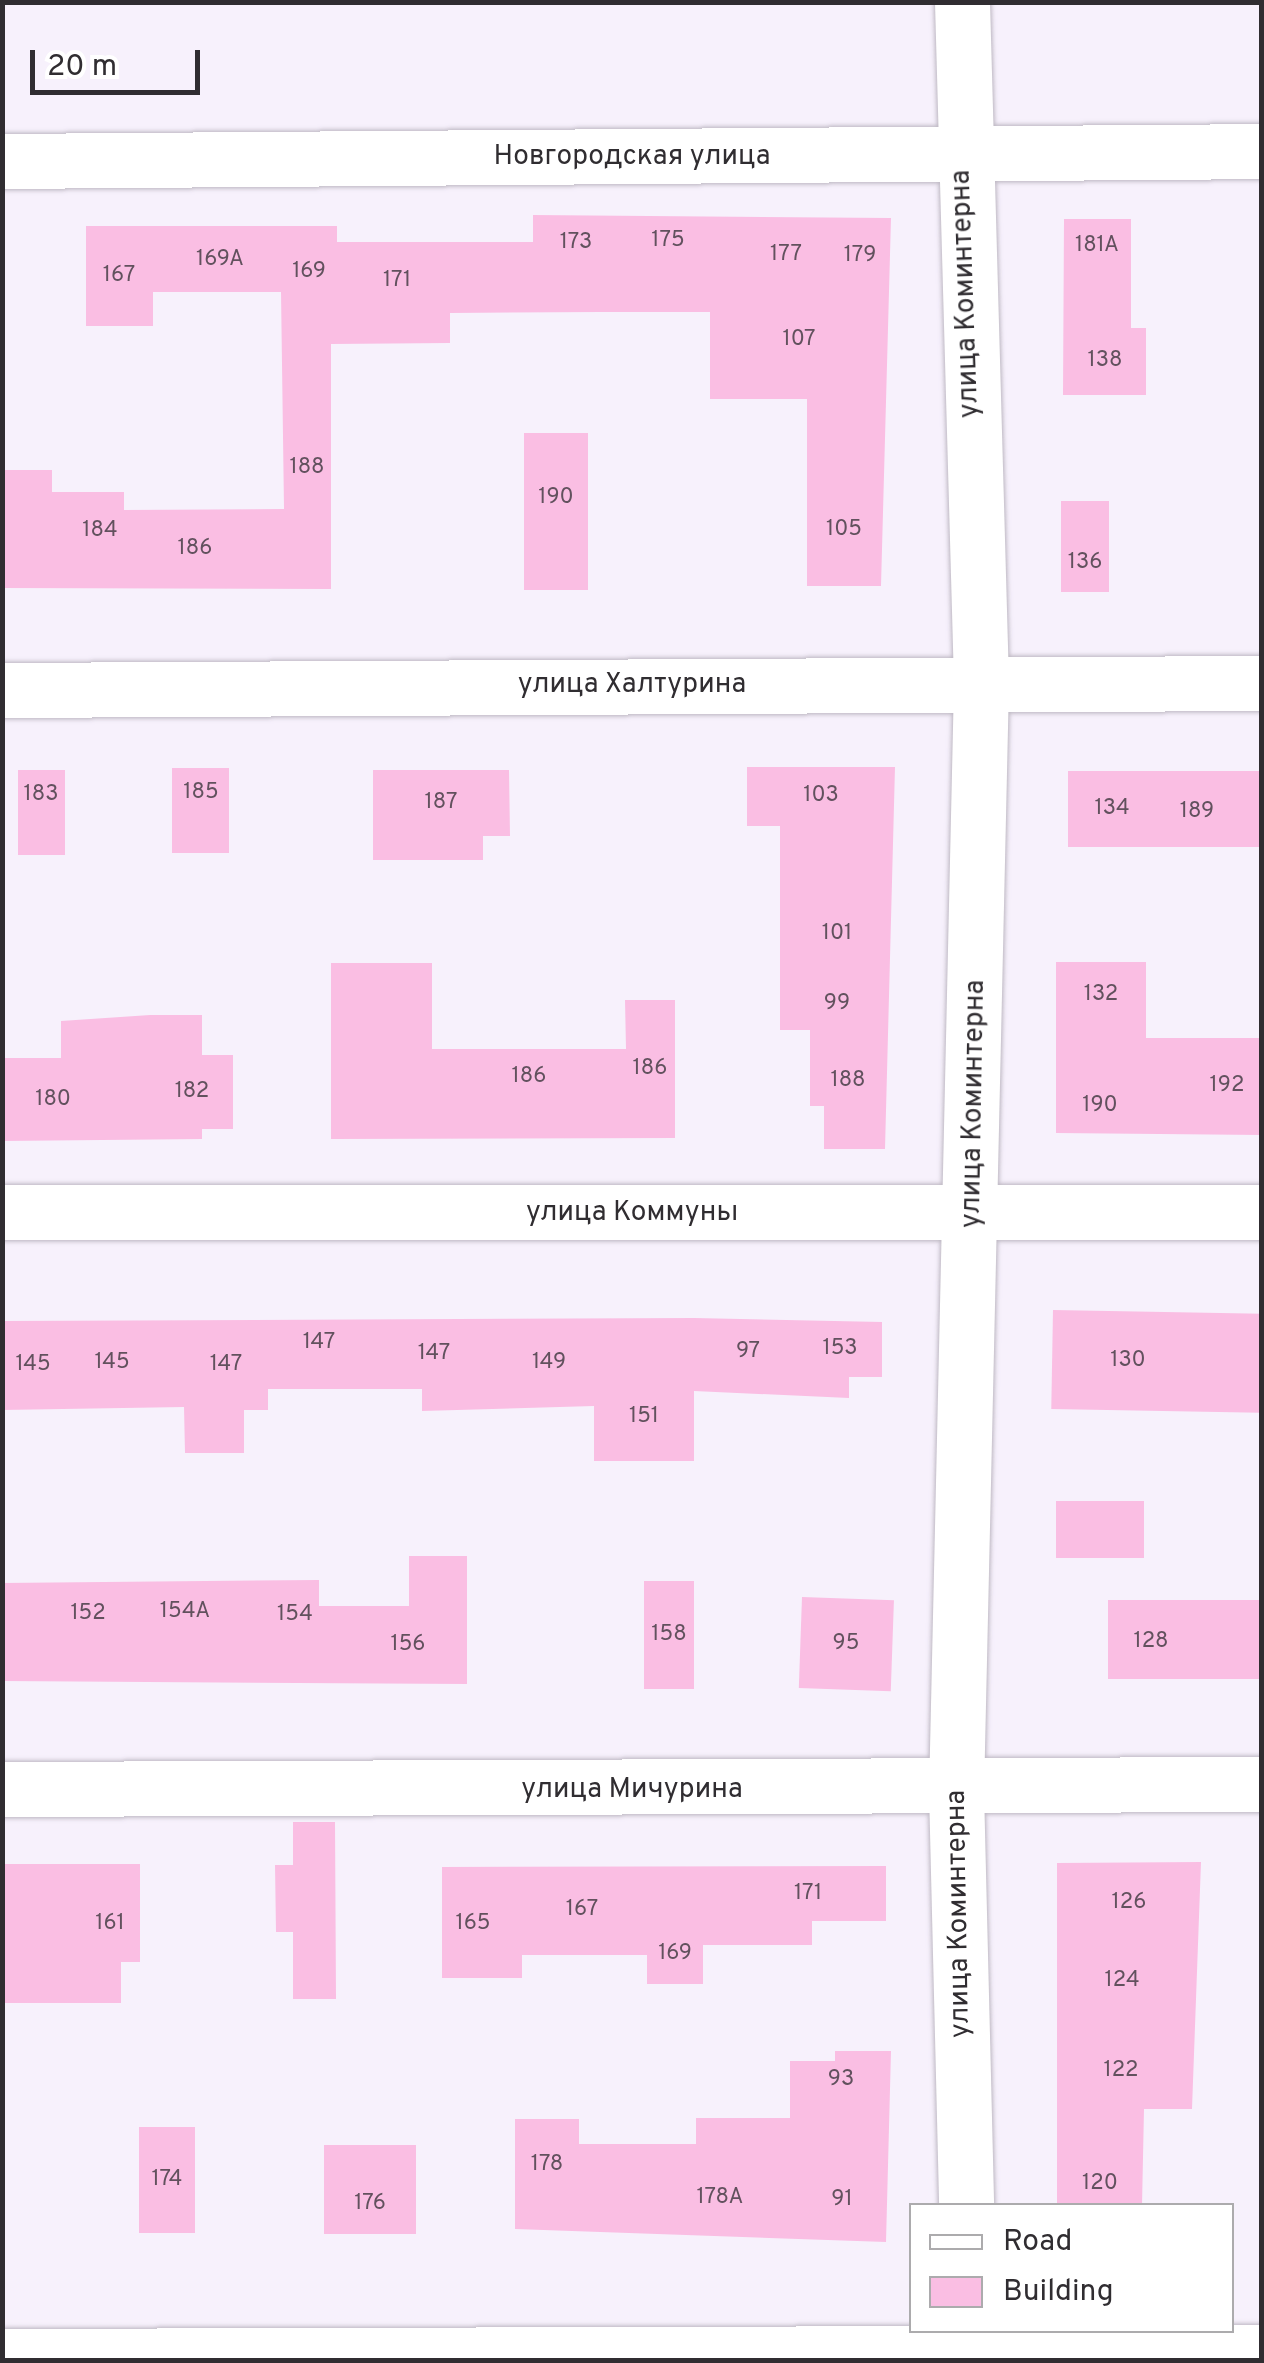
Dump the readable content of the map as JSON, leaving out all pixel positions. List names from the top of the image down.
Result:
{
  "streets": {
    "street": [
      "Новгородская улица",
      "улица Коминтерна",
      "улица Халтурина",
      "улица Коммуны",
      "улица Мичурина"
    ]
  },
  "crossings": [
    ["Новгородская улица", "улица Коминтерна"],
    ["улица Коминтерна", "улица Халтурина"],
    ["улица Коминтерна", "улица Коммуны"],
    ["улица Коминтерна", "улица Мичурина"]
  ],
  "house_numbers": [
    "175",
    "173",
    "181А",
    "177",
    "179",
    "169А",
    "169",
    "167",
    "171",
    "107",
    "138",
    "188",
    "190",
    "105",
    "184",
    "186",
    "136",
    "185",
    "183",
    "103",
    "187",
    "134",
    "189",
    "101",
    "132",
    "99",
    "186",
    "186",
    "188",
    "192",
    "182",
    "180",
    "190",
    "147",
    "153",
    "97",
    "147",
    "130",
    "145",
    "149",
    "145",
    "147",
    "151",
    "154А",
    "152",
    "154",
    "158",
    "128",
    "95",
    "156",
    "171",
    "126",
    "167",
    "161",
    "165",
    "169",
    "124",
    "122",
    "93",
    "178",
    "174",
    "120",
    "178А",
    "91",
    "176"
  ],
  "legend": ["Road", "Building"],
  "scale_bar": "20 m"
}
